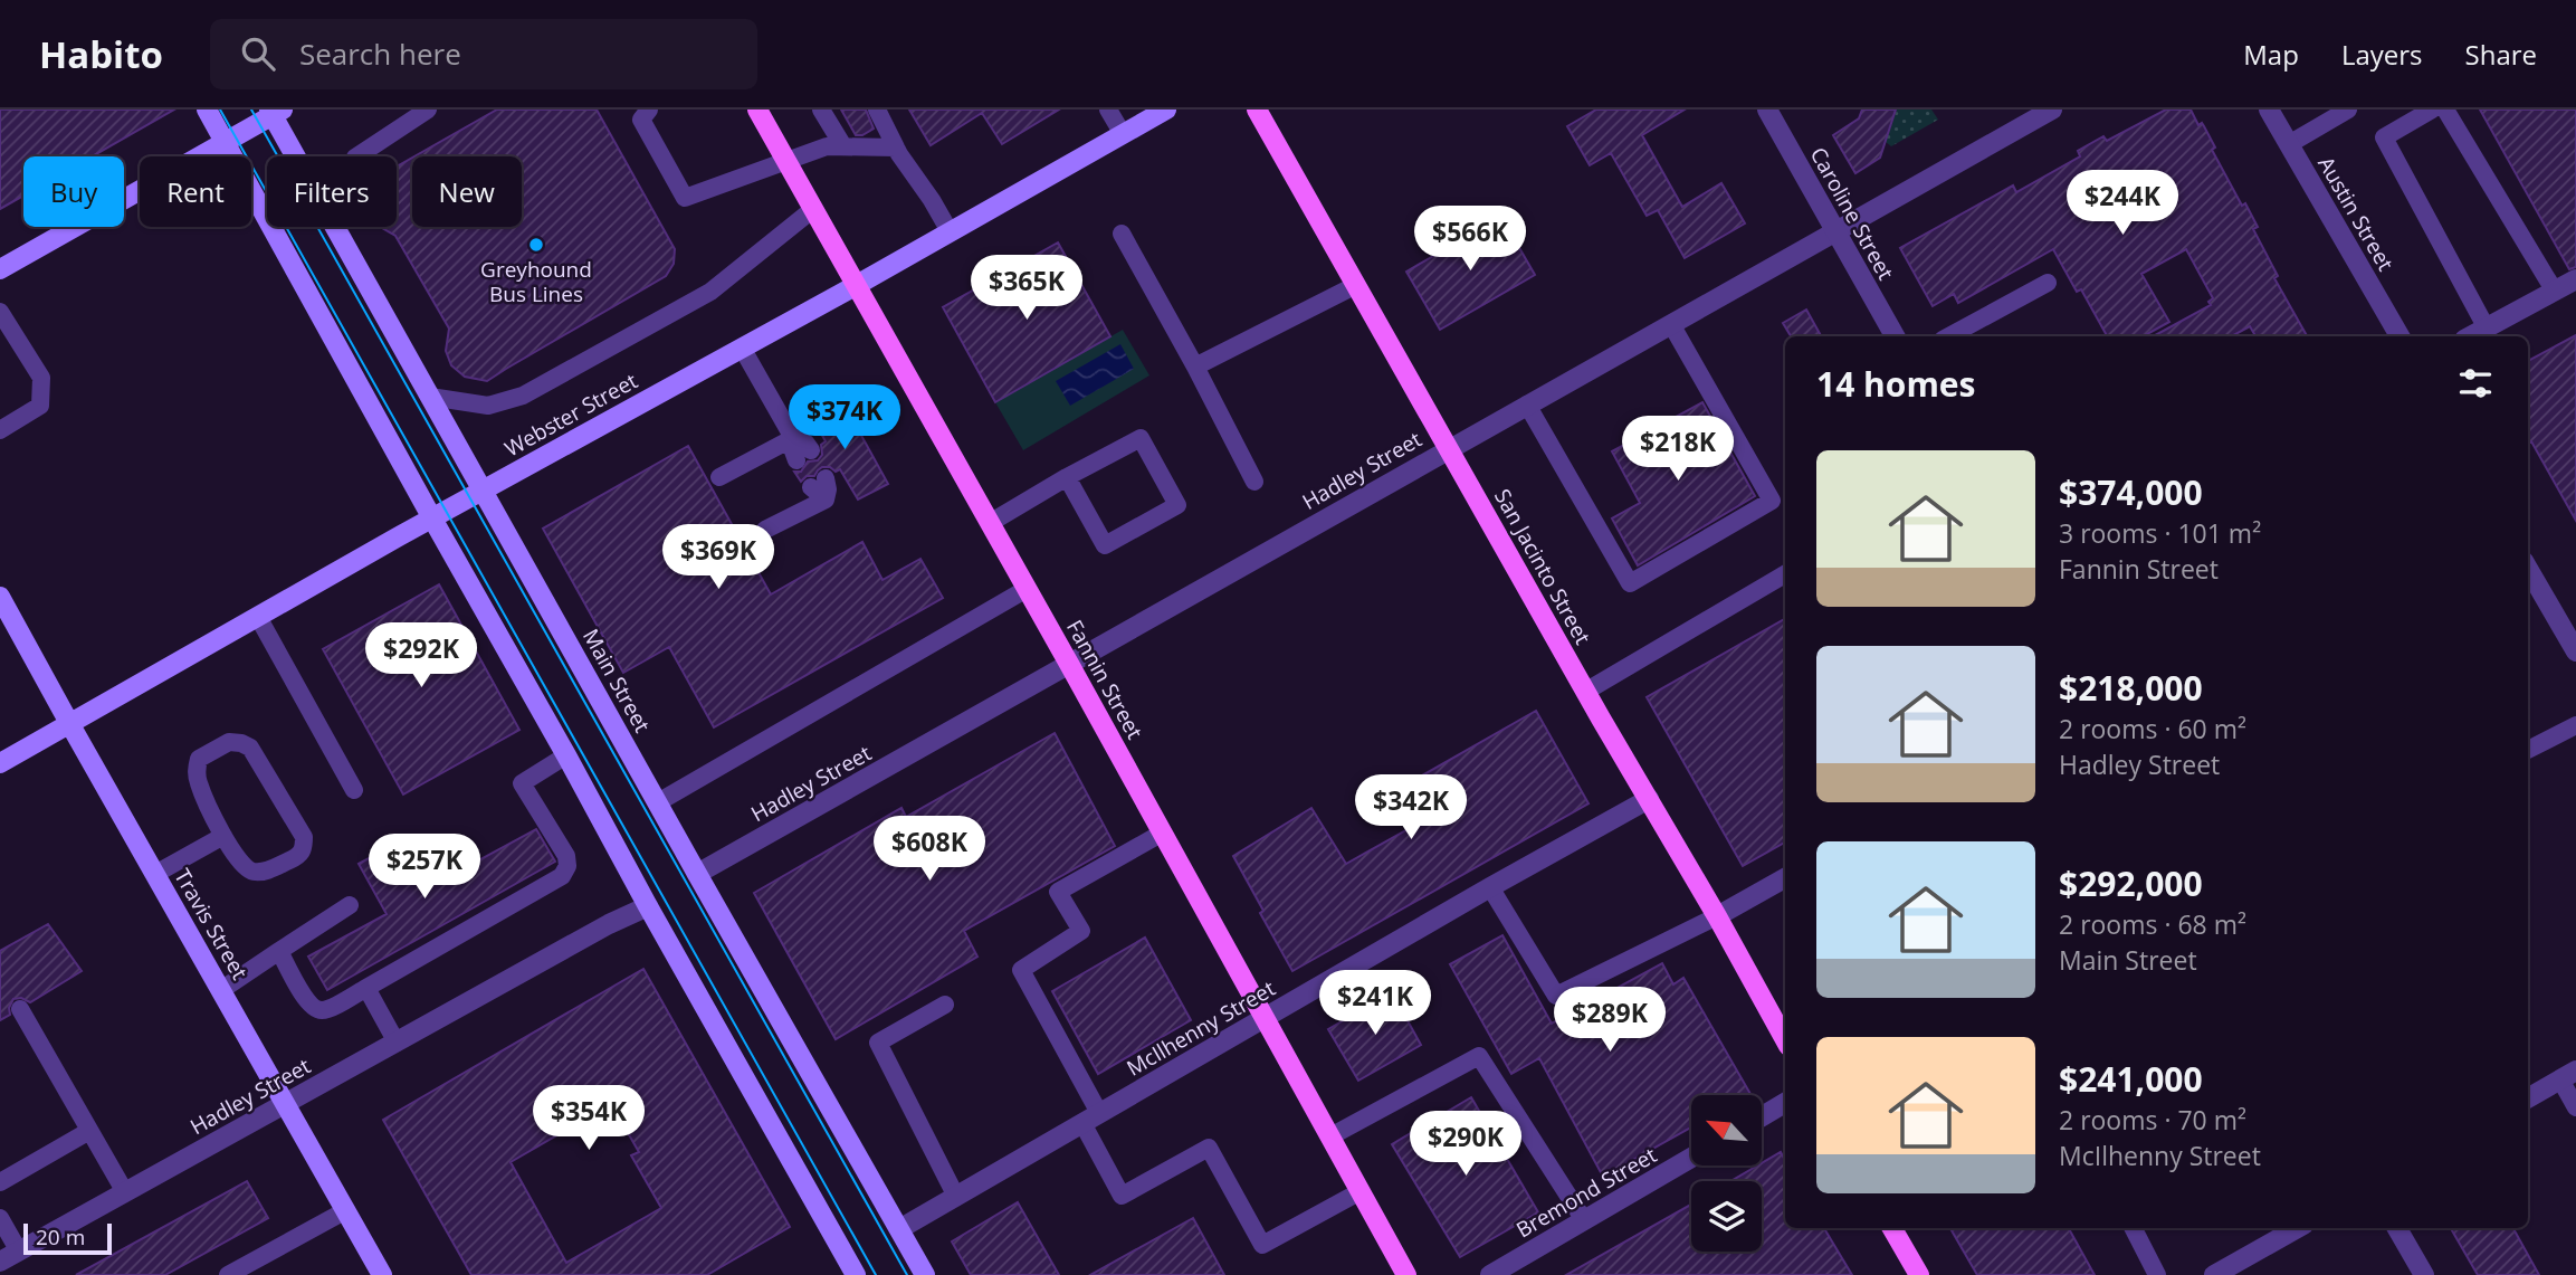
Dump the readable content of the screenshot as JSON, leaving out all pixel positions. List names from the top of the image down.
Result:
{
  "streets": {
    "main road": [
      "Webster Street",
      "San Jacinto Street",
      "Fannin Street",
      "Main Street",
      "Travis Street"
    ],
    "street": [
      "Caroline Street",
      "Austin Street",
      "Hadley Street",
      "McIlhenny Street",
      "Bremond Street"
    ]
  },
  "crossings": [
    ["Caroline Street", "Hadley Street"],
    ["Webster Street", "Fannin Street"],
    ["Webster Street", "Main Street"],
    ["Webster Street", "Travis Street"],
    ["Hadley Street", "San Jacinto Street"],
    ["Hadley Street", "Fannin Street"],
    ["Hadley Street", "Main Street"],
    ["Hadley Street", "Travis Street"],
    ["San Jacinto Street", "McIlhenny Street"],
    ["Fannin Street", "McIlhenny Street"],
    ["Main Street", "McIlhenny Street"]
  ],
  "places": ["Greyhound Bus Lines"],
  "scale_bar": "20 m",
  "north": "top left",
  "page": {
    "header": "Habito",
    "search": "Search here",
    "nav": ["Map", "Layers", "Share"],
    "chip": [
      "Buy",
      "Rent",
      "Filters",
      "New"
    ],
    "price": [
      "$244K",
      "$566K",
      "$365K",
      "$374K",
      "$218K",
      "$369K",
      "$292K",
      "$342K",
      "$608K",
      "$257K",
      "$241K",
      "$289K",
      "$354K",
      "$290K"
    ],
    "heading": "14 homes",
    "list": [
      {
        "name": "$374,000",
        "note": "3 rooms · 101 m² · Fannin Street"
      },
      {
        "name": "$218,000",
        "note": "2 rooms · 60 m² · Hadley Street"
      },
      {
        "name": "$292,000",
        "note": "2 rooms · 68 m² · Main Street"
      },
      {
        "name": "$241,000",
        "note": "2 rooms · 70 m² · McIlhenny Street"
      }
    ],
    "scale": "20 m"
  }
}
